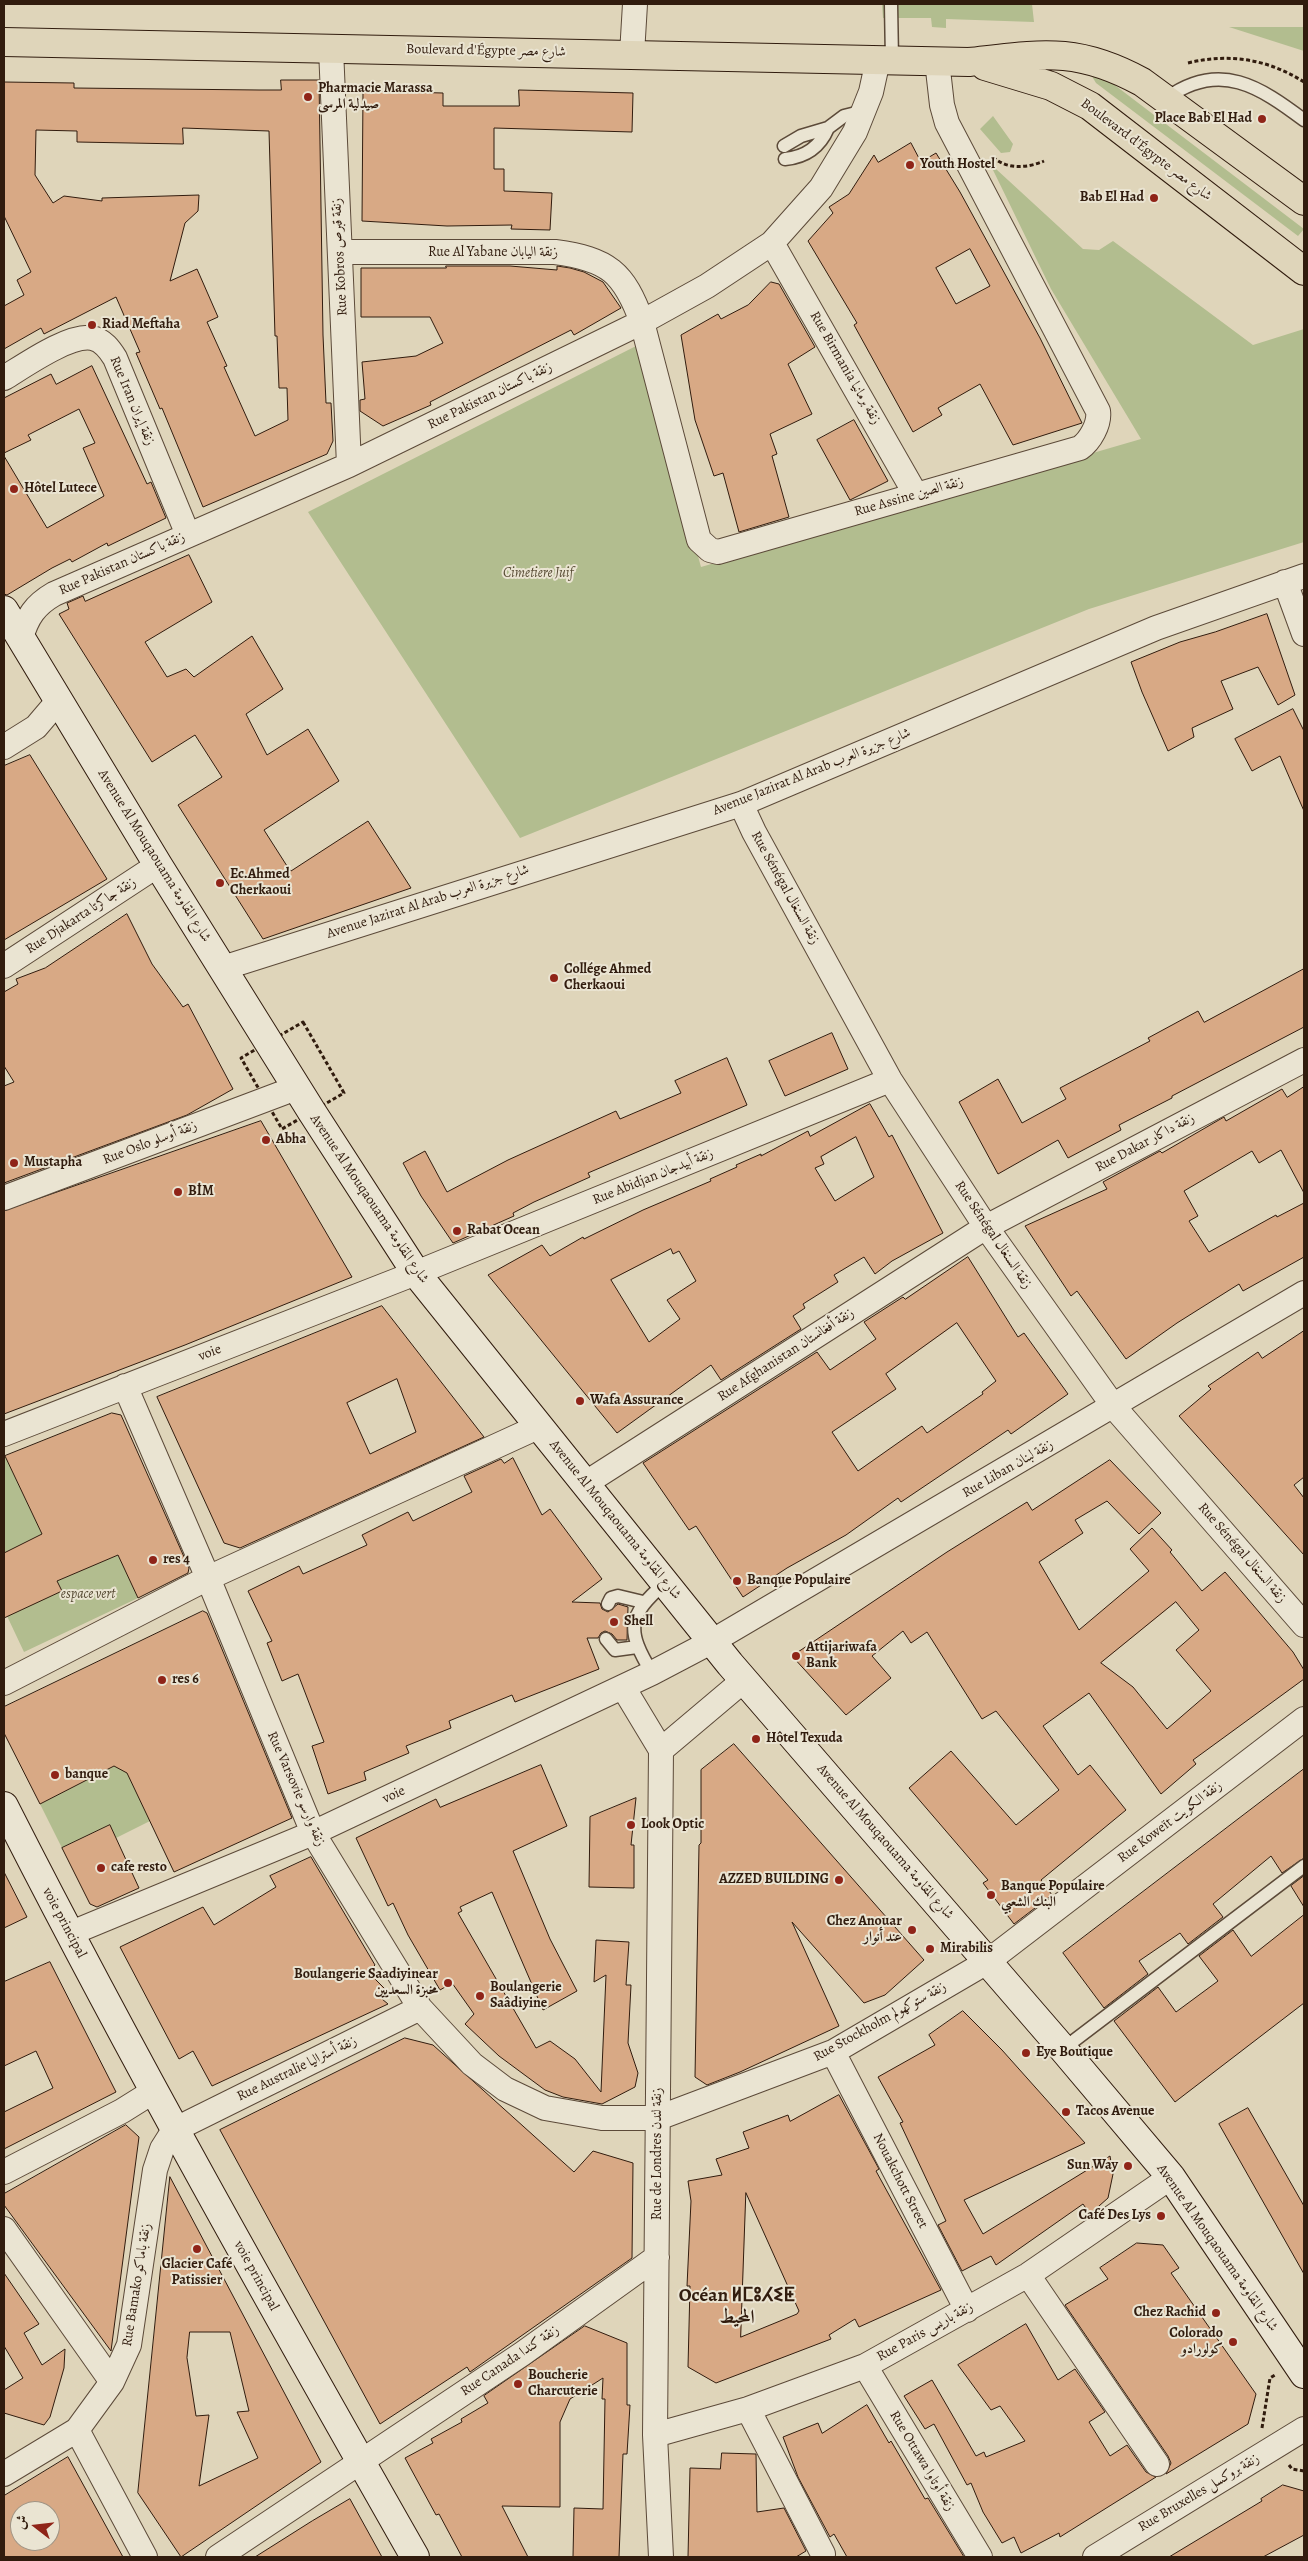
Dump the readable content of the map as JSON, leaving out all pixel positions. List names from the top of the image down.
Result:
{
  "streets": {
    "main road": ["Boulevard d'Égypte شارع مصر"],
    "street": [
      "Rue Al Yabane زنقة اليابان",
      "Rue Kobros زنقة قبرص",
      "Rue Birmania زنقة برمانيا",
      "Rue Pakistan زنقة باكستان",
      "Rue Iran زنقة إيران",
      "Rue Assine زنقة الصين",
      "Avenue Jazirat Al Arab شارع جزيرة العرب",
      "Avenue Al Mouqaouama شارع المقاومة",
      "Rue Sénégal زنقة السنغال",
      "Rue Djakarta زنقة جاكرتا",
      "Rue Oslo زنقة أوسلو",
      "Rue Dakar زنقة داكار",
      "Rue Abidjan زنقة أبيدجان",
      "voie",
      "Rue Afghanistan زنقة أفغانستان",
      "Rue Liban زنقة لبنان",
      "Rue Varsovie زنقة وارسو",
      "Rue Koweït زنقة الكويت",
      "voie principal",
      "Rue Stockholm زنقة ستوكهولم",
      "Rue Australie زنقة أستراليا",
      "Rue de Londres زنقة لندن",
      "Nouakchott Street",
      "Rue Bamako زنقة باماكو",
      "Rue Paris زنقة باريس",
      "Rue Canada زنقة كندا",
      "Rue Ottawa زنقة أوتاوا",
      "Rue Bruxelles زنقة بروكسل"
    ]
  },
  "crossings": [
    ["Boulevard d'Égypte شارع مصر", "Rue Kobros زنقة قبرص"],
    ["Boulevard d'Égypte شارع مصر", "Rue Pakistan زنقة باكستان"],
    ["Boulevard d'Égypte شارع مصر", "Rue Assine زنقة الصين"],
    ["Rue Al Yabane زنقة اليابان", "Rue Kobros زنقة قبرص"],
    ["Rue Al Yabane زنقة اليابان", "Rue Pakistan زنقة باكستان"],
    ["Rue Al Yabane زنقة اليابان", "Rue Assine زنقة الصين"],
    ["Rue Kobros زنقة قبرص", "Rue Pakistan زنقة باكستان"],
    ["Rue Birmania زنقة برمانيا", "Rue Pakistan زنقة باكستان"],
    ["Rue Birmania زنقة برمانيا", "Rue Assine زنقة الصين"],
    ["Rue Pakistan زنقة باكستان", "Rue Iran زنقة إيران"],
    ["Rue Pakistan زنقة باكستان", "Avenue Al Mouqaouama شارع المقاومة"],
    ["Avenue Jazirat Al Arab شارع جزيرة العرب", "Avenue Al Mouqaouama شارع المقاومة"],
    ["Avenue Jazirat Al Arab شارع جزيرة العرب", "Rue Sénégal زنقة السنغال"],
    ["Avenue Al Mouqaouama شارع المقاومة", "Rue Djakarta زنقة جاكرتا"],
    ["Avenue Al Mouqaouama شارع المقاومة", "Rue Oslo زنقة أوسلو"],
    ["Avenue Al Mouqaouama شارع المقاومة", "Rue Abidjan زنقة أبيدجان"],
    ["Avenue Al Mouqaouama شارع المقاومة", "voie"],
    ["Avenue Al Mouqaouama شارع المقاومة", "Rue Afghanistan زنقة أفغانستان"],
    ["Avenue Al Mouqaouama شارع المقاومة", "Rue Liban زنقة لبنان"],
    ["Avenue Al Mouqaouama شارع المقاومة", "Rue Koweït زنقة الكويت"],
    ["Avenue Al Mouqaouama شارع المقاومة", "Rue Stockholm زنقة ستوكهولم"],
    ["Avenue Al Mouqaouama شارع المقاومة", "Rue Paris زنقة باريس"],
    ["Rue Sénégal زنقة السنغال", "Rue Dakar زنقة داكار"],
    ["Rue Sénégal زنقة السنغال", "Rue Abidjan زنقة أبيدجان"],
    ["Rue Sénégal زنقة السنغال", "Rue Afghanistan زنقة أفغانستان"],
    ["Rue Sénégal زنقة السنغال", "Rue Liban زنقة لبنان"],
    ["Rue Dakar زنقة داكار", "Rue Afghanistan زنقة أفغانستان"],
    ["Rue Abidjan زنقة أبيدجان", "voie"],
    ["voie", "Rue Liban زنقة لبنان"],
    ["voie", "Rue Varsovie زنقة وارسو"],
    ["voie", "voie principal"],
    ["Rue Varsovie زنقة وارسو", "Rue Stockholm زنقة ستوكهولم"],
    ["Rue Varsovie زنقة وارسو", "Rue Australie زنقة أستراليا"],
    ["Rue Varsovie زنقة وارسو", "Rue de Londres زنقة لندن"],
    ["Rue Koweït زنقة الكويت", "Rue Stockholm زنقة ستوكهولم"],
    ["voie principal", "Rue Australie زنقة أستراليا"],
    ["voie principal", "Rue Bamako زنقة باماكو"],
    ["voie principal", "Rue Canada زنقة كندا"],
    ["Rue Stockholm زنقة ستوكهولم", "Rue de Londres زنقة لندن"],
    ["Rue Stockholm زنقة ستوكهولم", "Nouakchott Street"],
    ["Rue Australie زنقة أستراليا", "Rue Bamako زنقة باماكو"],
    ["Rue de Londres زنقة لندن", "Rue Paris زنقة باريس"],
    ["Rue de Londres زنقة لندن", "Rue Canada زنقة كندا"],
    ["Nouakchott Street", "Rue Paris زنقة باريس"],
    ["Rue Paris زنقة باريس", "Rue Ottawa زنقة أوتاوا"]
  ],
  "districts": ["Océan ⵍⵎⵓⵃⵉⵟ المحيط"],
  "parks": ["Cimetiere Juif", "espace vert"],
  "places": [
    "Pharmacie Marassa صيدلية المرسى",
    "Place Bab El Had",
    "Youth Hostel",
    "Bab El Had",
    "Riad Meftaha",
    "Hôtel Lutece",
    "Ec.Ahmed Cherkaoui",
    "Collége Ahmed Cherkaoui",
    "Abha",
    "Mustapha",
    "BİM",
    "Rabat Ocean",
    "Wafa Assurance",
    "res 4",
    "Banque Populaire",
    "Shell",
    "Attijariwafa Bank",
    "res 6",
    "Hôtel Texuda",
    "banque",
    "Look Optic",
    "cafe resto",
    "AZZED BUILDING",
    "Banque Populaire البنك الشعبي",
    "Chez Anouar عند أنوار",
    "Mirabilis",
    "Boulangerie Saadiyinear مخبزة السعديين",
    "Boulangerie Saâdiyine",
    "Eye Boutique",
    "Tacos Avenue",
    "Sun Way",
    "Café Des Lys",
    "Glacier Café Patissier",
    "Chez Rachid",
    "Colorado كولورادو",
    "Boucherie Charcuterie"
  ],
  "north": "left"
}
